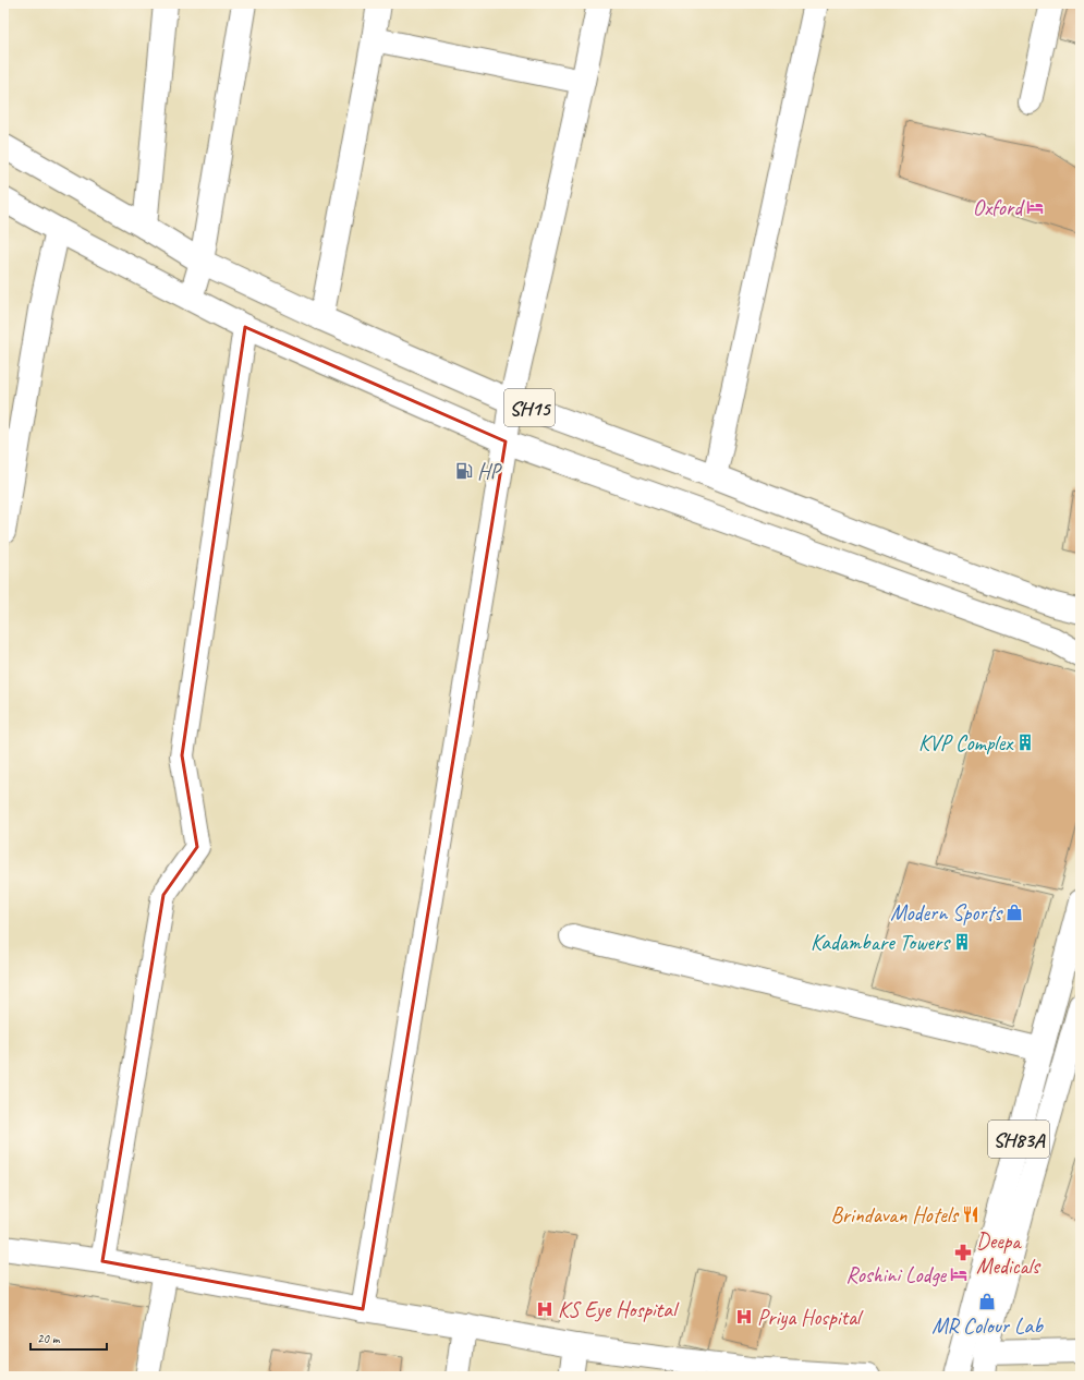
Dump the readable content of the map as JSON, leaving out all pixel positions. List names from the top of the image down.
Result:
{
  "streets": {
    "street": ["SH15", "SH83A"]
  },
  "places": {
    "hotel": ["Oxford", "Roshini Lodge"],
    "fuel station": ["HP"],
    "building": ["KVP Complex", "Kadambare Towers"],
    "shop": ["Modern Sports", "MR Colour Lab"],
    "restaurant": ["Brindavan Hotels"],
    "pharmacy": ["Deepa Medicals"],
    "hospital": ["KS Eye Hospital", "Priya Hospital"]
  },
  "scale_bar": "20 m"
}
